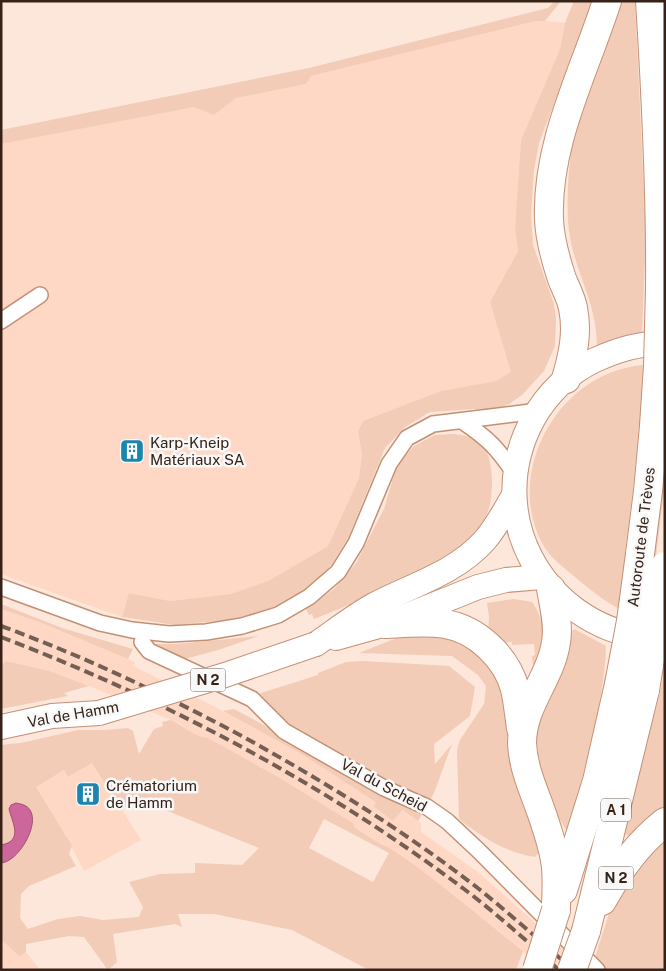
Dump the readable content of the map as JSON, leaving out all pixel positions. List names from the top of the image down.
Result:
{
  "streets": {
    "highway": ["Autoroute de Trèves", "N 2", "A 1"],
    "main road": ["Val de Hamm"],
    "street": ["Val du Scheid"]
  },
  "crossings": [
    ["Autoroute de Trèves", "N 2"],
    ["Autoroute de Trèves", "A 1"],
    ["Val de Hamm", "A 1"]
  ],
  "places": {
    "building": ["Karp-Kneip Matériaux SA", "Crématorium de Hamm"]
  }
}
